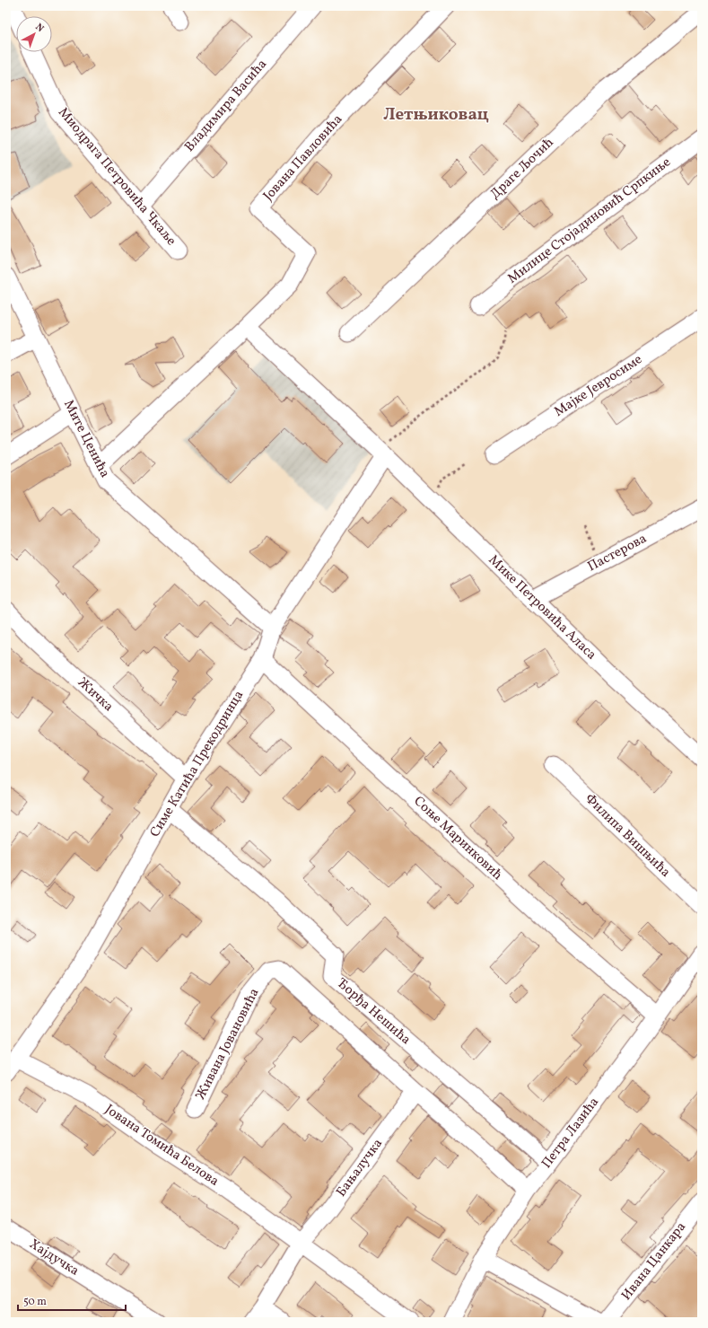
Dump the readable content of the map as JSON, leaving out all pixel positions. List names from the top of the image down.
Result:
{
  "streets": {
    "street": [
      "Владимира Васића",
      "Јована Павловића",
      "Драге Љочић",
      "Миодрага Петровића Чкаље",
      "Милице Стојадиновић Српкиње",
      "Мајке Јевросиме",
      "Мите Ценића",
      "Пастерова",
      "Мике Петровића Аласа",
      "Жичка",
      "Симе Катића Прекодринца",
      "Филипа Вишњића",
      "Соње Маринковић",
      "Ђорђа Нешића",
      "Живана Јовановића",
      "Петра Лазића",
      "Јована Томића Белова",
      "Бањалучка",
      "Хајдучка",
      "Ивана Цанкара"
    ]
  },
  "crossings": [
    ["Владимира Васића", "Миодрага Петровића Чкаље"],
    ["Јована Павловића", "Мике Петровића Аласа"],
    ["Мите Ценића", "Симе Катића Прекодринца"],
    ["Пастерова", "Мике Петровића Аласа"],
    ["Мике Петровића Аласа", "Симе Катића Прекодринца"],
    ["Жичка", "Симе Катића Прекодринца"],
    ["Симе Катића Прекодринца", "Соње Маринковић"],
    ["Симе Катића Прекодринца", "Ђорђа Нешића"],
    ["Симе Катића Прекодринца", "Јована Томића Белова"],
    ["Соње Маринковић", "Петра Лазића"],
    ["Ђорђа Нешића", "Петра Лазића"],
    ["Живана Јовановића", "Бањалучка"],
    ["Јована Томића Белова", "Бањалучка"]
  ],
  "districts": ["Летњиковац"],
  "scale_bar": "50 m",
  "north": "top right"
}
